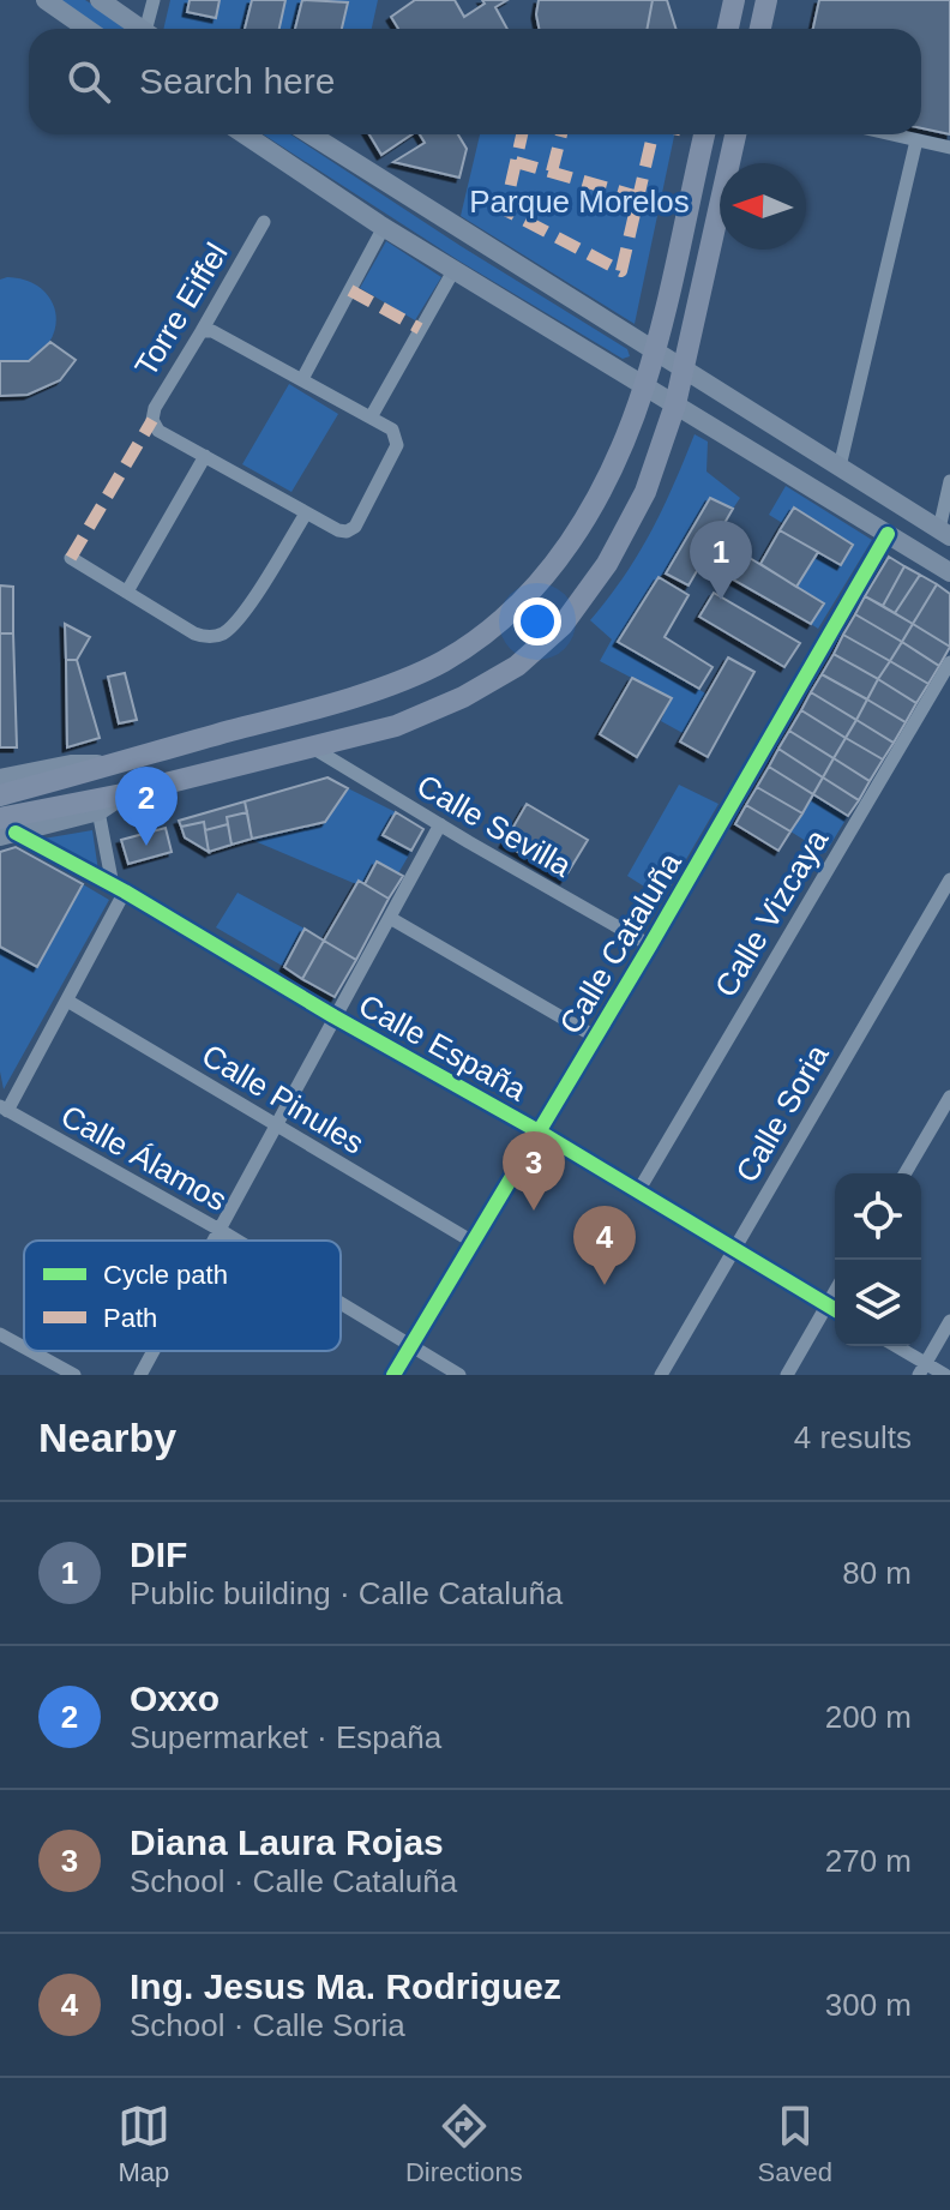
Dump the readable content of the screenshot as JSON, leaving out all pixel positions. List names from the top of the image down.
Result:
{
  "streets": {
    "street": [
      "Torre Eiffel",
      "Calle Sevilla",
      "Calle Vizcaya",
      "Calle Cataluña",
      "Calle España",
      "Calle Pinules",
      "Calle Soria",
      "Calle Álamos"
    ]
  },
  "crossings": [
    ["Calle Sevilla", "Calle Cataluña"],
    ["Calle Vizcaya", "Calle España"],
    ["Calle Cataluña", "Calle España"],
    ["Calle Cataluña", "Calle Pinules"],
    ["Calle Cataluña", "Calle Álamos"],
    ["Calle España", "Calle Soria"]
  ],
  "parks": ["Parque Morelos"],
  "legend": ["Cycle path", "Path"],
  "north": "left",
  "page": {
    "search": "Search here",
    "pins": [
      "1",
      "2",
      "3",
      "4"
    ],
    "heading": ["Nearby", "4 results"],
    "list": [
      {
        "mark": "1",
        "name": "DIF",
        "note": "Public building · Calle Cataluña",
        "value": "80 m"
      },
      {
        "mark": "2",
        "name": "Oxxo",
        "note": "Supermarket · España",
        "value": "200 m"
      },
      {
        "mark": "3",
        "name": "Diana Laura Rojas",
        "note": "School · Calle Cataluña",
        "value": "270 m"
      },
      {
        "mark": "4",
        "name": "Ing. Jesus Ma. Rodriguez",
        "note": "School · Calle Soria",
        "value": "300 m"
      }
    ],
    "nav": ["Map", "Directions", "Saved"]
  }
}
